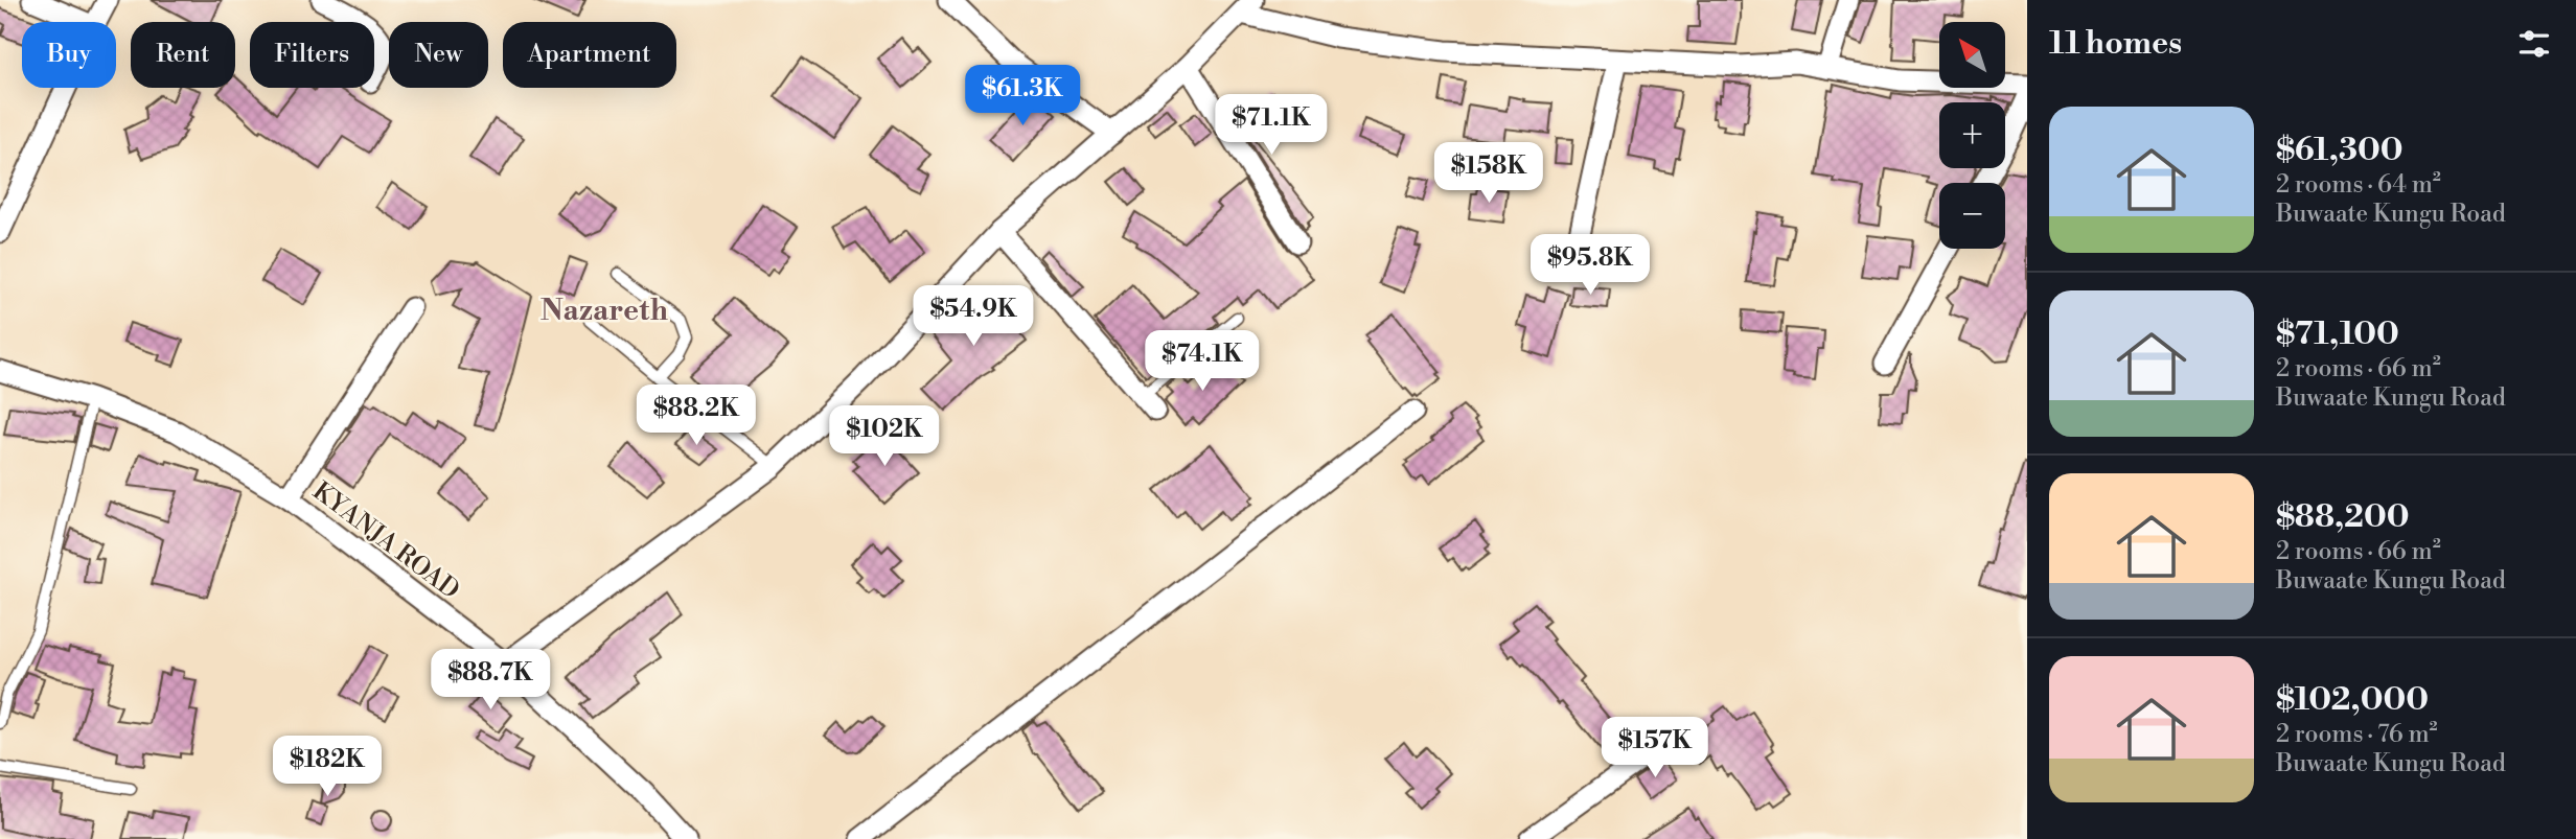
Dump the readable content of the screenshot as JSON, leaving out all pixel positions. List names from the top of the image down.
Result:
{
  "streets": {
    "street": ["KYANJA ROAD"]
  },
  "districts": ["Nazareth"],
  "north": "top left",
  "page": {
    "heading": "11 homes",
    "map_buttons": ["+", "−"],
    "chip": [
      "Buy",
      "Rent",
      "Filters",
      "New",
      "Apartment"
    ],
    "price": [
      "$61.3K",
      "$71.1K",
      "$158K",
      "$95.8K",
      "$54.9K",
      "$74.1K",
      "$88.2K",
      "$102K",
      "$88.7K",
      "$157K",
      "$182K"
    ],
    "list": [
      {
        "name": "$61,300",
        "note": "2 rooms · 64 m² · Buwaate Kungu Road"
      },
      {
        "name": "$71,100",
        "note": "2 rooms · 66 m² · Buwaate Kungu Road"
      },
      {
        "name": "$88,200",
        "note": "2 rooms · 66 m² · Buwaate Kungu Road"
      },
      {
        "name": "$102,000",
        "note": "2 rooms · 76 m² · Buwaate Kungu Road"
      }
    ]
  }
}
